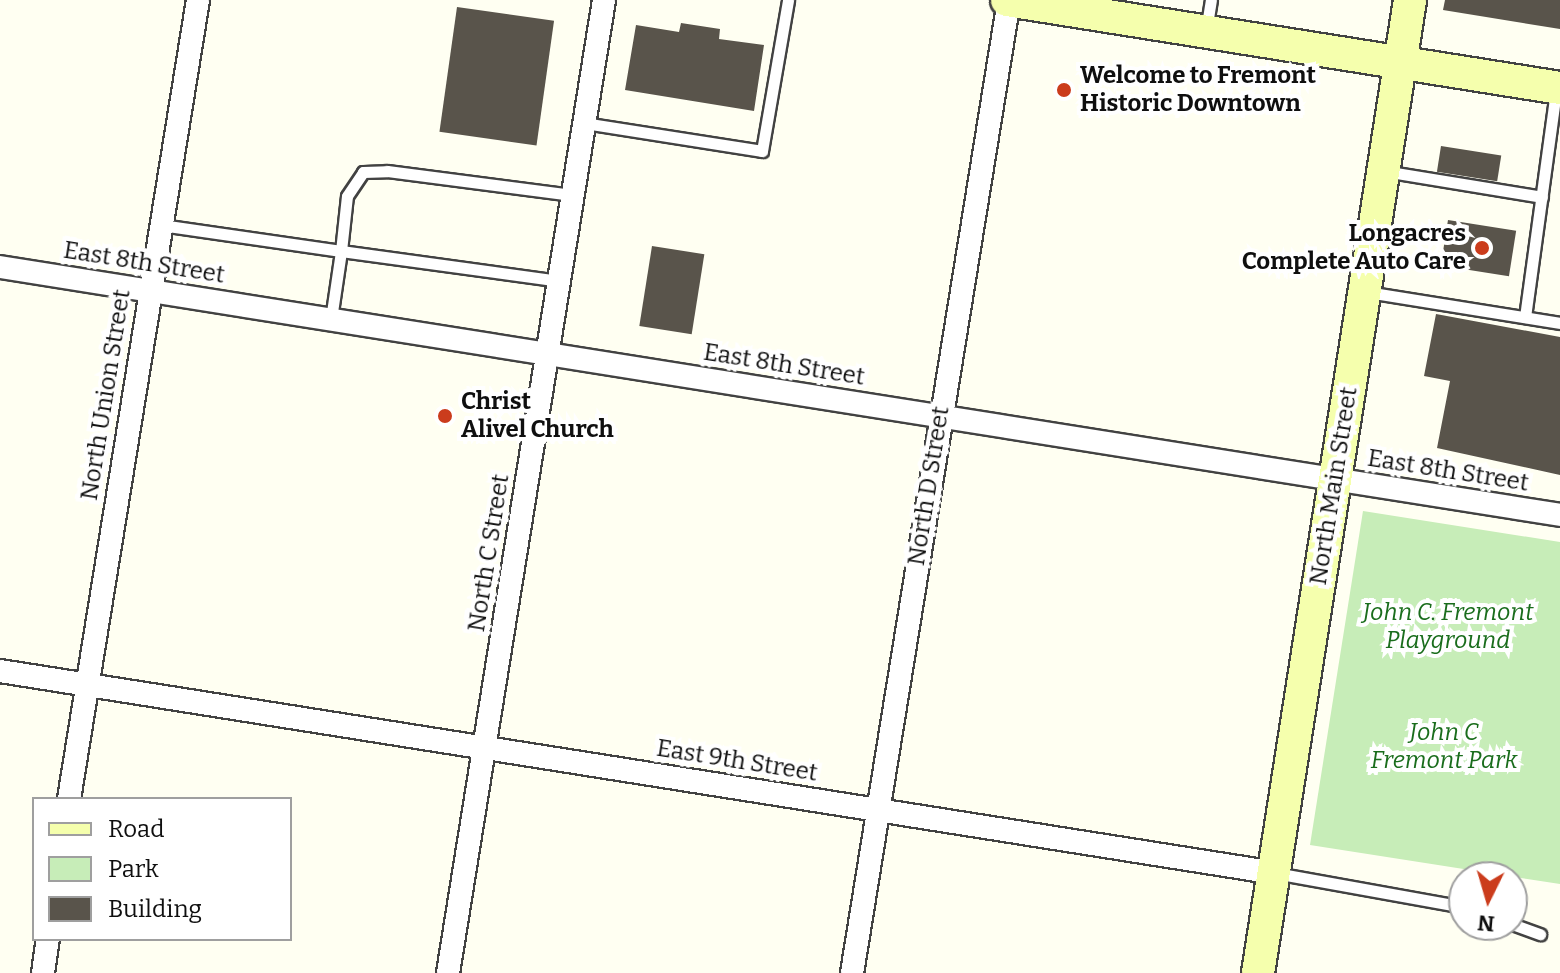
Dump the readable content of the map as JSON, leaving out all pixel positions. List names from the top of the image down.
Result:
{
  "streets": {
    "street": [
      "East 8th Street",
      "North Union Street",
      "North D Street",
      "North Main Street",
      "North C Street",
      "East 9th Street"
    ]
  },
  "crossings": [
    ["East 8th Street", "North Union Street"],
    ["East 8th Street", "North D Street"],
    ["East 8th Street", "North Main Street"],
    ["East 8th Street", "North C Street"],
    ["North Union Street", "East 9th Street"],
    ["North D Street", "East 9th Street"],
    ["North Main Street", "East 9th Street"],
    ["North C Street", "East 9th Street"]
  ],
  "parks": ["John C. Fremont Playground", "John C Fremont Park"],
  "places": ["Welcome to Fremont Historic Downtown", "Longacres Complete Auto Care", "Christ Alivel Church"],
  "legend": ["Road", "Park", "Building"],
  "north": "bottom"
}
